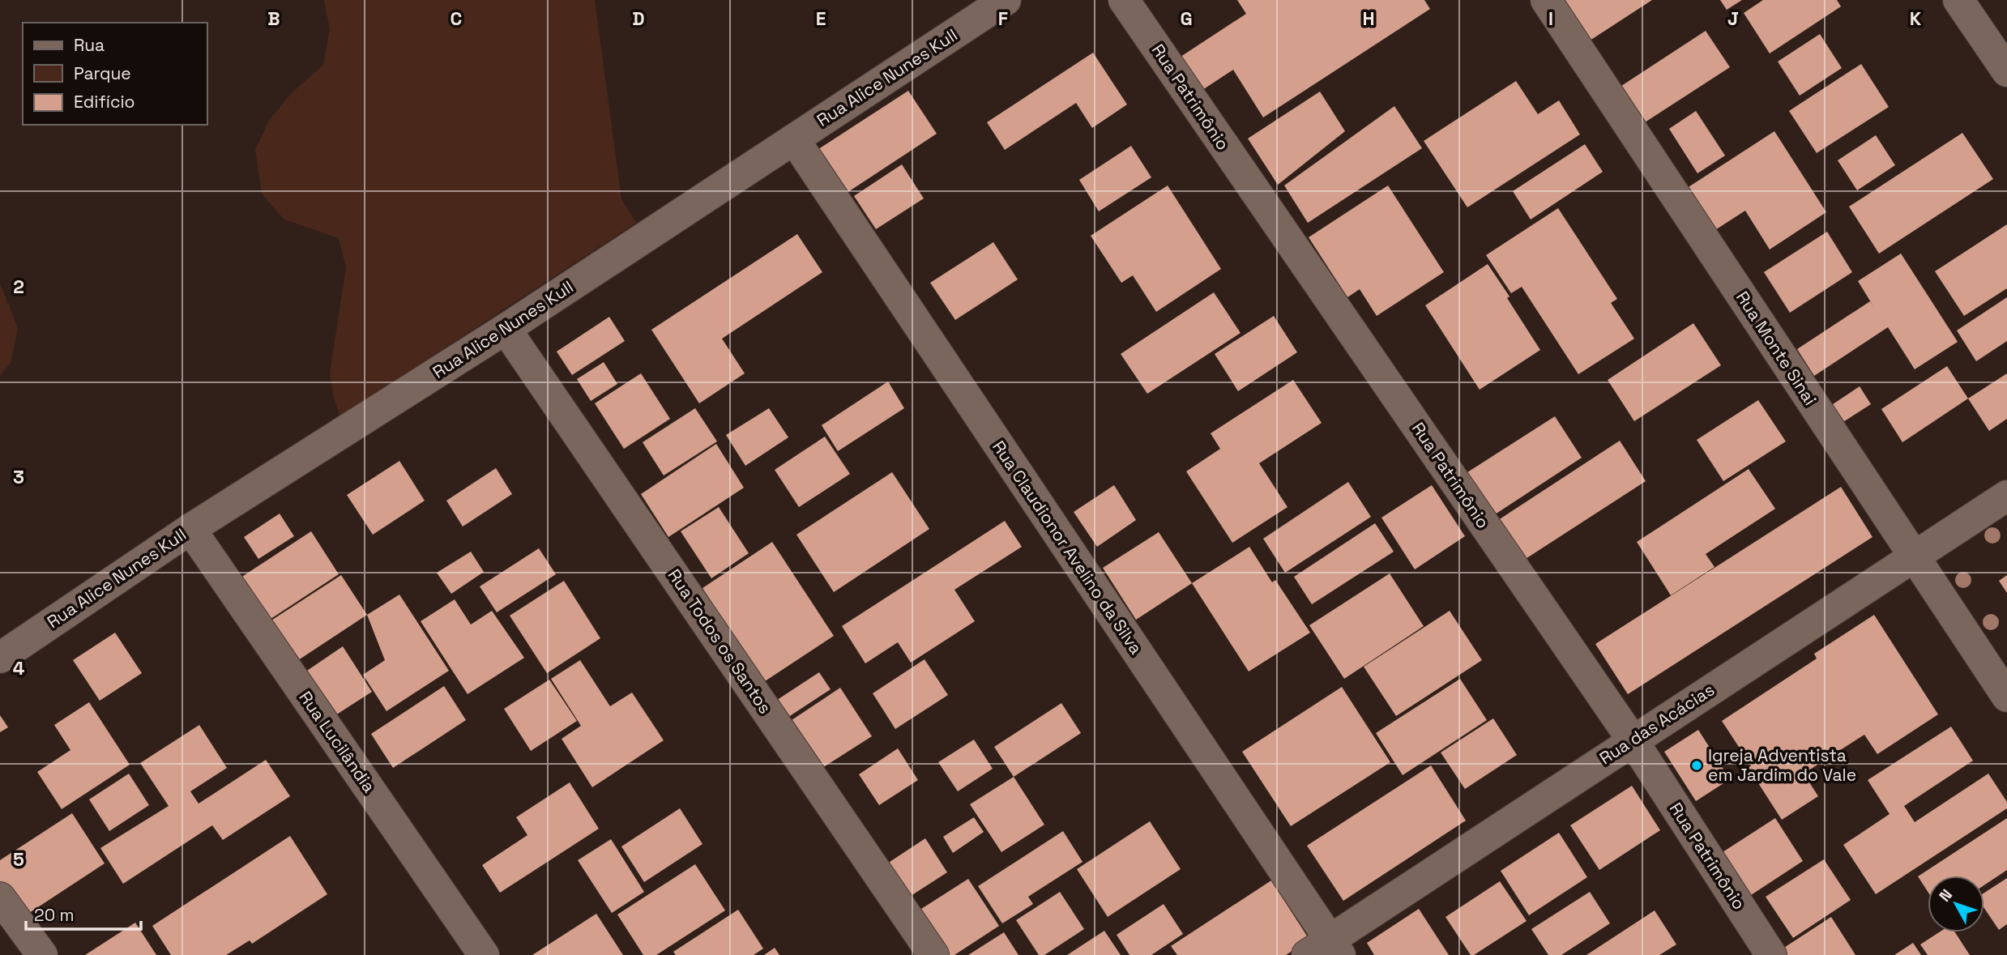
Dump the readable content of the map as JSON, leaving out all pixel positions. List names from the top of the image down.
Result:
{
  "streets": {
    "street": [
      "Rua Alice Nunes Kull",
      "Rua Patrimônio",
      "Rua Monte Sinai",
      "Rua Claudionor Avelino da Silva",
      "Rua Todos os Santos",
      "Rua das Acácias",
      "Rua Lucilândia"
    ]
  },
  "crossings": [
    ["Rua Alice Nunes Kull", "Rua Claudionor Avelino da Silva"],
    ["Rua Alice Nunes Kull", "Rua Todos os Santos"],
    ["Rua Alice Nunes Kull", "Rua Lucilândia"],
    ["Rua Patrimônio", "Rua das Acácias"],
    ["Rua Monte Sinai", "Rua das Acácias"],
    ["Rua Claudionor Avelino da Silva", "Rua das Acácias"]
  ],
  "places": ["Igreja Adventista em Jardim do Vale"],
  "legend": ["Rua", "Parque", "Edifício"],
  "scale_bar": "20 m",
  "north": "top left",
  "grid": {
    "columns": [
      "B",
      "C",
      "D",
      "E",
      "F",
      "G",
      "H",
      "I",
      "J",
      "K"
    ],
    "rows": [
      "2",
      "3",
      "4",
      "5"
    ]
  }
}
